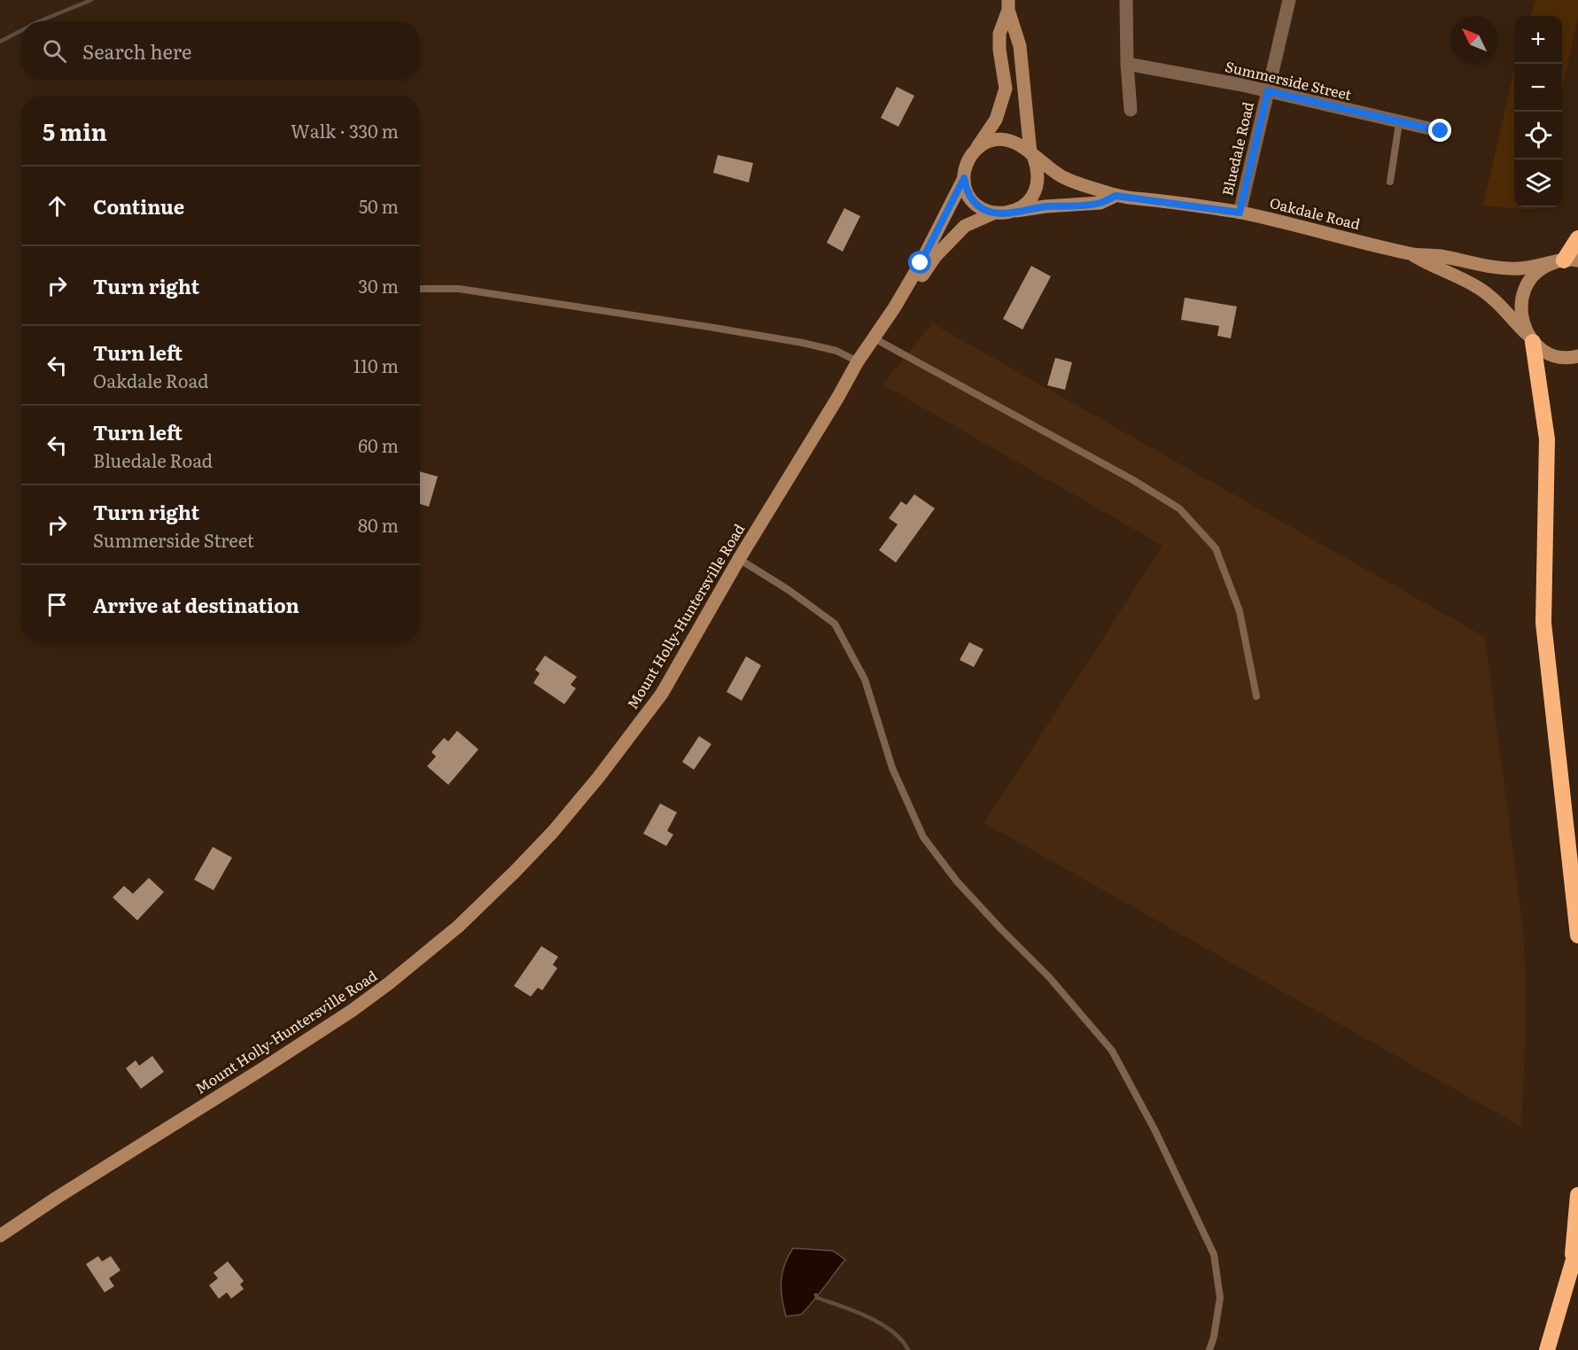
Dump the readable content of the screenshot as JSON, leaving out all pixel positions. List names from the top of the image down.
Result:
{
  "streets": {
    "main road": ["Oakdale Road", "Mount Holly-Huntersville Road"],
    "street": ["Summerside Street", "Bluedale Road"]
  },
  "crossings": [
    ["Summerside Street", "Bluedale Road"],
    ["Bluedale Road", "Oakdale Road"],
    ["Oakdale Road", "Mount Holly-Huntersville Road"]
  ],
  "north": "top left",
  "page": {
    "map_buttons": ["+", "−"],
    "search": "Search here",
    "heading": ["5 min", "Walk · 330 m"],
    "list": [
      ["Continue", "50 m"],
      ["Turn right", "30 m"],
      ["Turn left", "Oakdale Road", "110 m"],
      ["Turn left", "Bluedale Road", "60 m"],
      ["Turn right", "Summerside Street", "80 m"],
      "Arrive at destination"
    ]
  }
}
